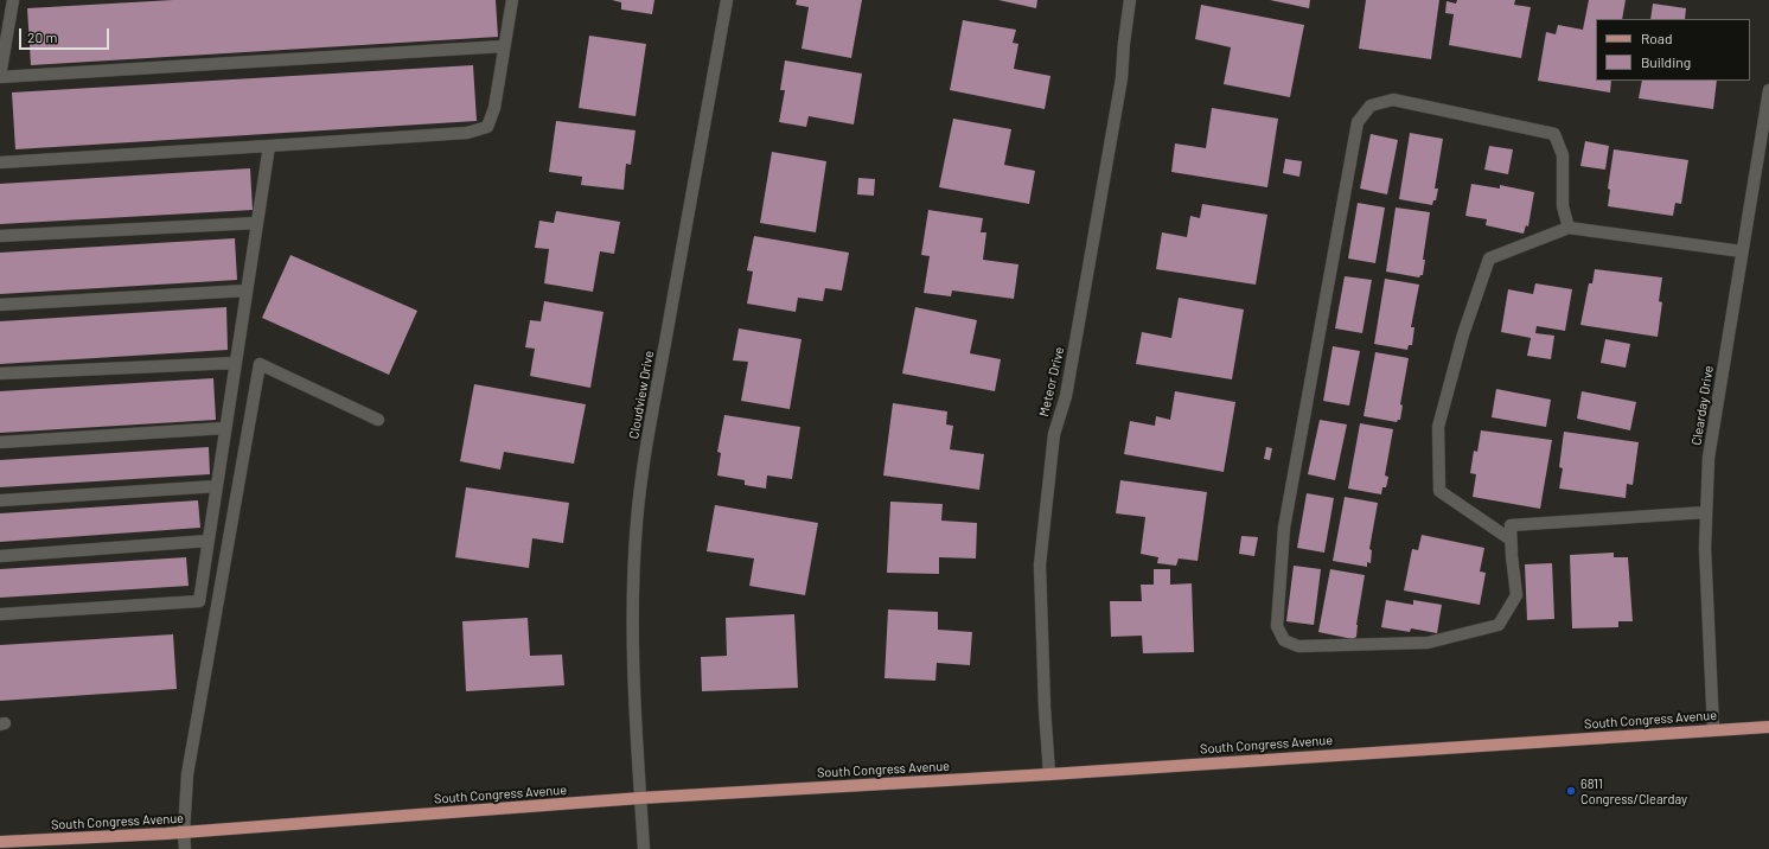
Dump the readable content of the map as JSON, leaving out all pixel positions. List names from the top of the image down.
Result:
{
  "streets": {
    "main road": ["South Congress Avenue"],
    "street": ["Meteor Drive", "Cloudview Drive", "Clearday Drive"]
  },
  "crossings": [
    ["Meteor Drive", "South Congress Avenue"],
    ["Cloudview Drive", "South Congress Avenue"],
    ["Clearday Drive", "South Congress Avenue"]
  ],
  "places": ["6811 Congress/Clearday"],
  "legend": ["Road", "Building"],
  "scale_bar": "20 m"
}
